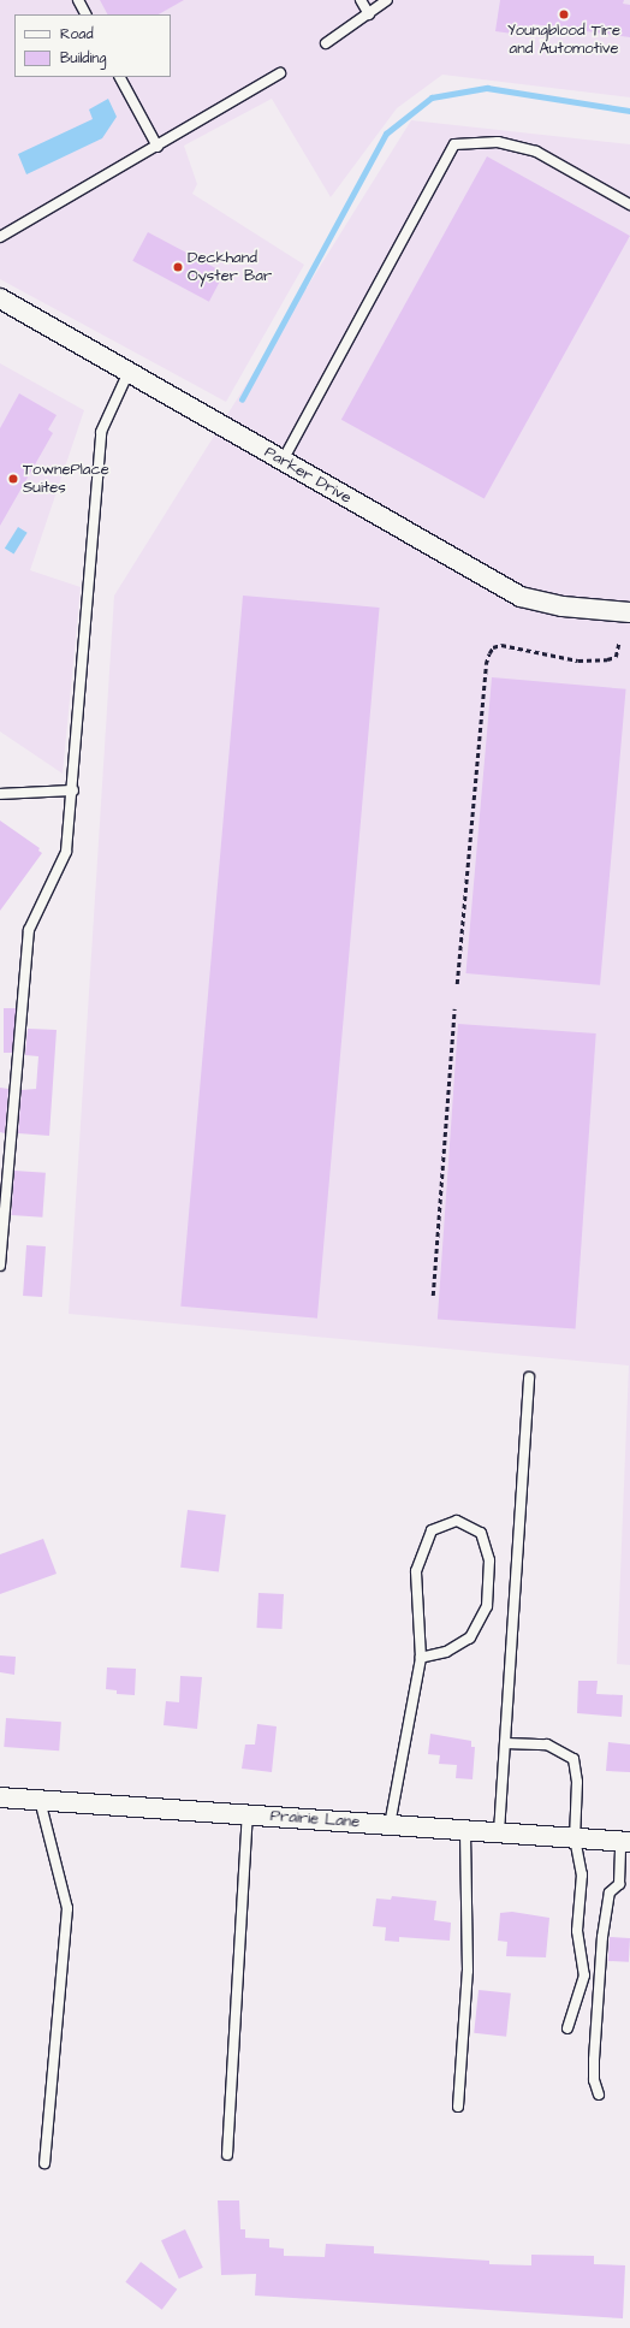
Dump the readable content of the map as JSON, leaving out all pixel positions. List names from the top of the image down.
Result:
{
  "streets": {
    "street": ["Parker Drive", "Prairie Lane"]
  },
  "places": ["Youngblood Tire and Automotive", "Deckhand Oyster Bar", "TownePlace Suites"],
  "legend": ["Road", "Building"]
}
